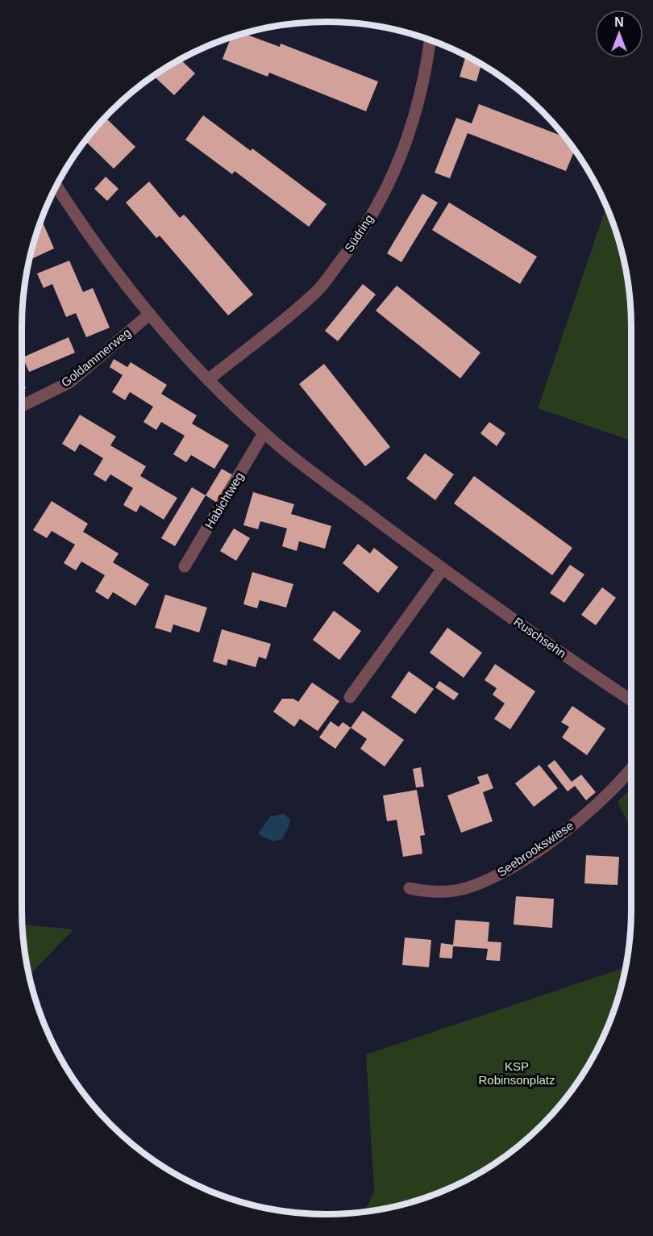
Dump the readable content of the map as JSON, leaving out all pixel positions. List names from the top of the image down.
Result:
{
  "streets": {
    "street": [
      "Südring",
      "Goldammerweg",
      "Habichtweg",
      "Ruschsehn",
      "Seebrookswiese"
    ]
  },
  "crossings": [
    ["Habichtweg", "Ruschsehn"]
  ],
  "parks": ["KSP Robinsonplatz"],
  "north": "top"
}
